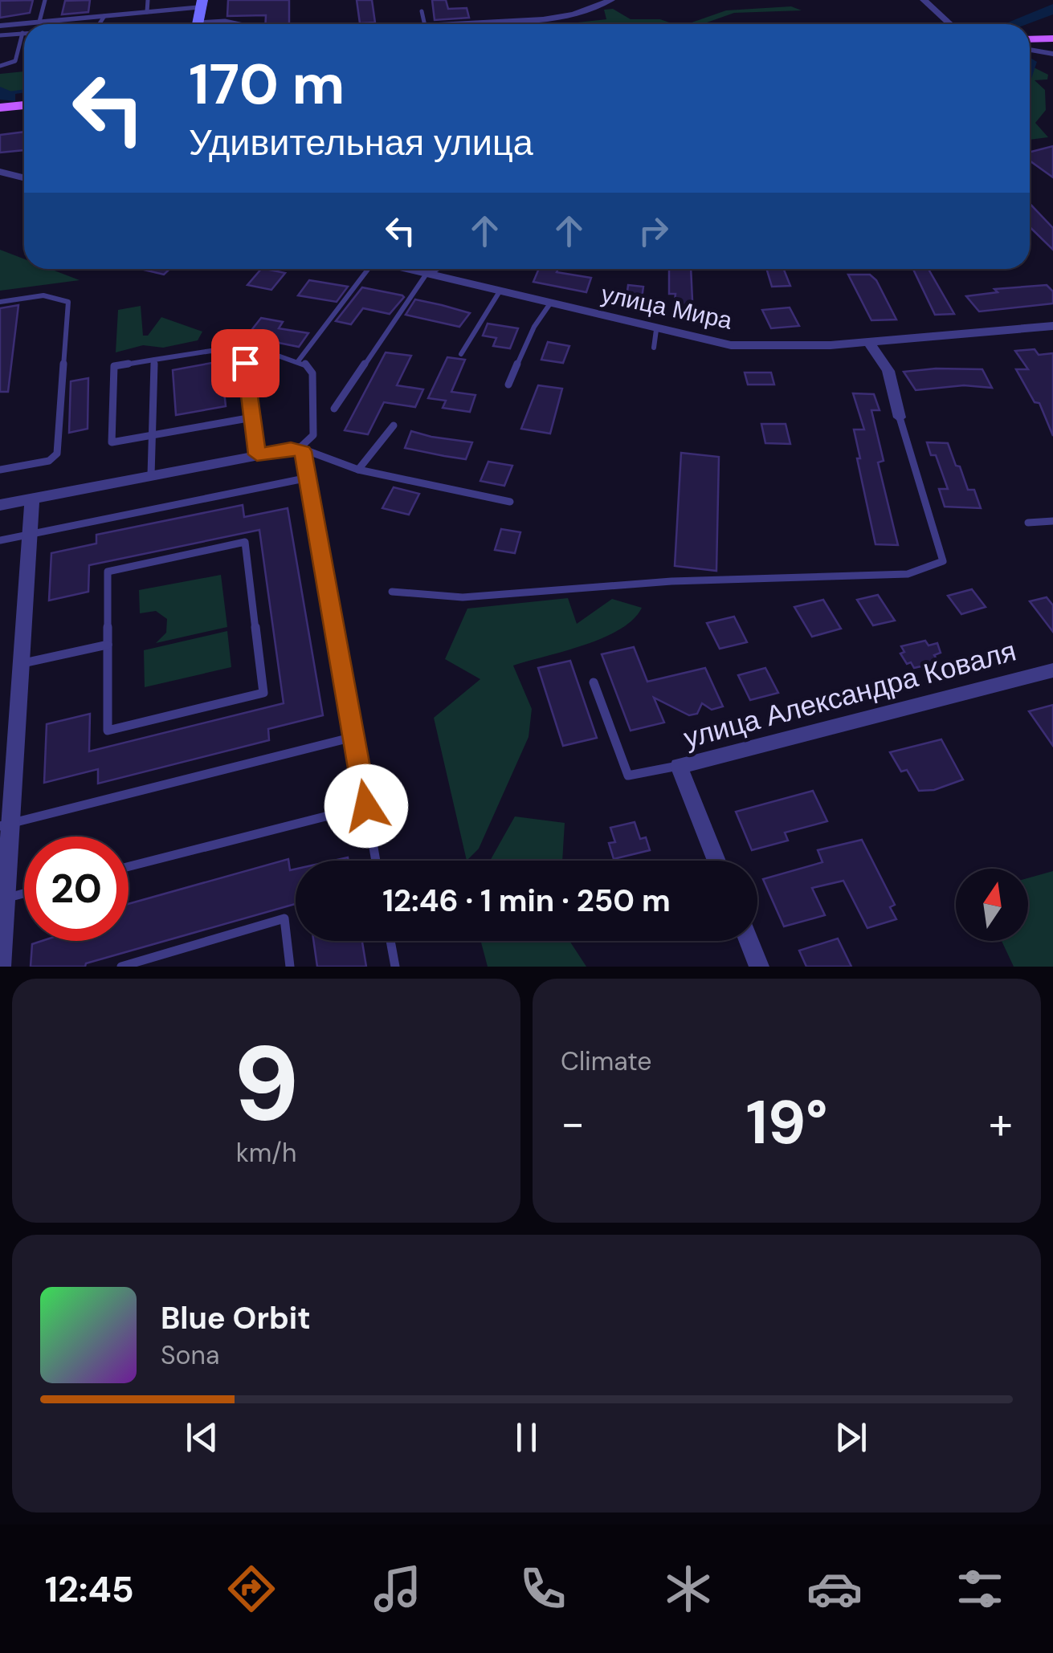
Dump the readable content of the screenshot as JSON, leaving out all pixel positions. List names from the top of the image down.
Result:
{
  "streets": {
    "street": ["улица Мира", "улица Александра Коваля"]
  },
  "north": "top",
  "page": {
    "turn": ["170 m", "Удивительная улица"],
    "limit": "20",
    "trip": "12:46 · 1 min · 250 m",
    "tile": [
      ["9", "km/h"],
      "Climate"
    ],
    "heat": ["−", "19°", "+"],
    "song": ["Blue Orbit", "Sona"],
    "tabs": "12:45"
  }
}
